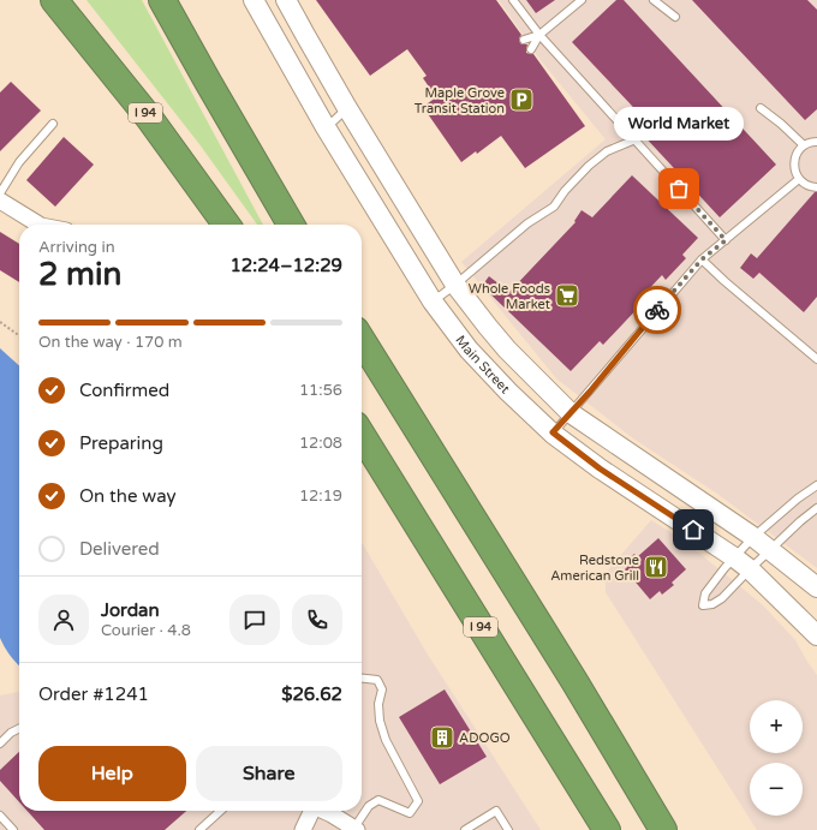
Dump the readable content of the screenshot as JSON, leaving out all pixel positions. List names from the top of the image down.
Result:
{
  "streets": {
    "highway": ["I 94"],
    "street": ["Main Street"]
  },
  "places": {
    "parking": ["Maple Grove Transit Station"],
    "other": ["World Market"],
    "supermarket": ["Whole Foods Market"],
    "restaurant": ["Redstone American Grill"],
    "building": ["ADOGO"]
  },
  "page": {
    "bubble": "World Market",
    "heading": ["2 min", "Arriving in", "12:24–12:29"],
    "panel": [
      "Jordan",
      "Courier · 4.8",
      "Order #1241",
      "$26.62"
    ],
    "bar": "On the way · 170 m",
    "list": [
      ["Confirmed", "11:56"],
      ["Preparing", "12:08"],
      ["On the way", "12:19"],
      "Delivered"
    ],
    "map_buttons": ["+", "−"],
    "buttons": ["Help", "Share"]
  }
}
